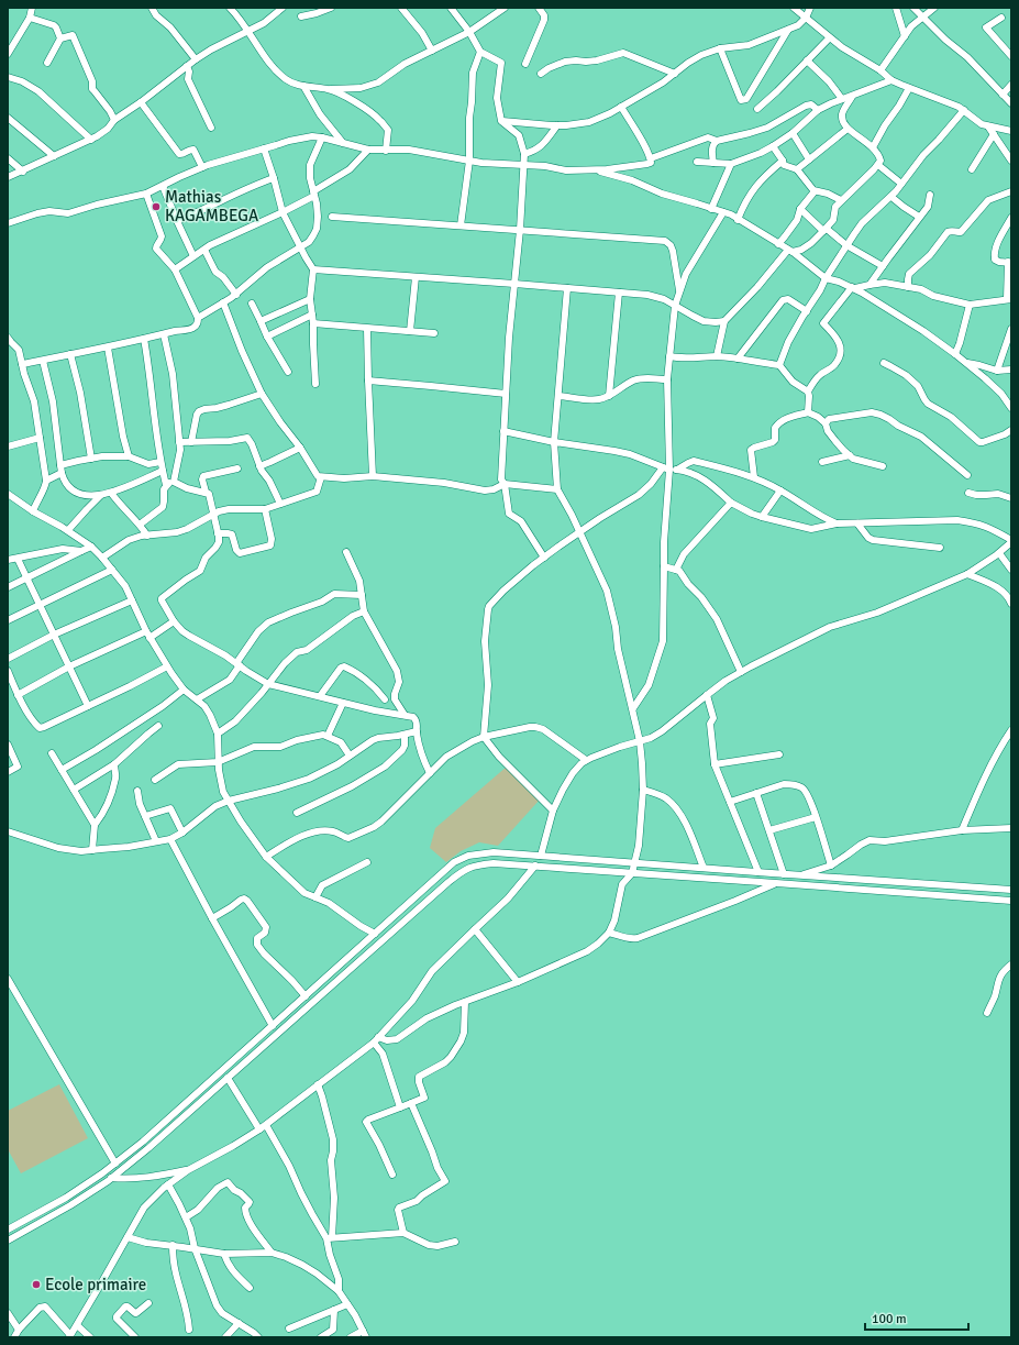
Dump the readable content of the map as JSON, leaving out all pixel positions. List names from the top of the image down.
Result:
{
  "places": ["Mathias KAGAMBEGA", "Ecole primaire"],
  "scale_bar": "100 m"
}
